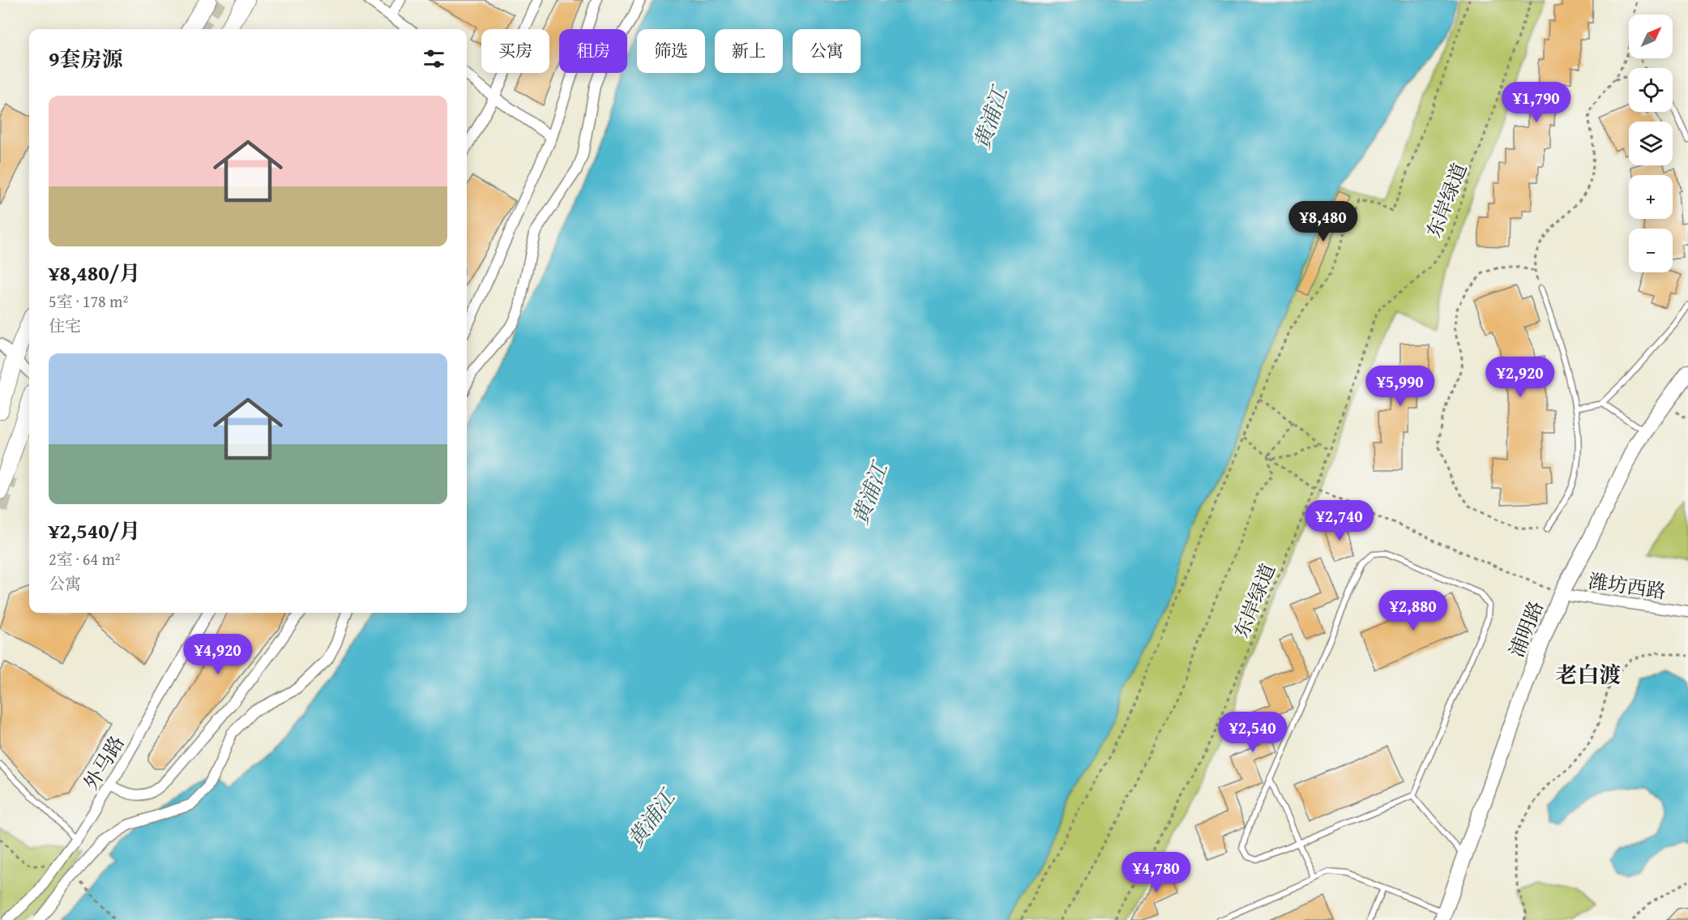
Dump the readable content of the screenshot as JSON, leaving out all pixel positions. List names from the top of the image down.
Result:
{
  "streets": {
    "main road": ["浦明路"],
    "street": ["潍坊西路", "外马路"],
    "path": ["东岸绿道"]
  },
  "crossings": [
    ["潍坊西路", "浦明路"]
  ],
  "districts": ["老白渡"],
  "water": ["黄浦江"],
  "north": "top right",
  "page": {
    "map_buttons": ["+", "−"],
    "chip": [
      "买房",
      "租房",
      "筛选",
      "新上",
      "公寓"
    ],
    "heading": "9套房源",
    "price": [
      "¥1,790",
      "¥8,480",
      "¥2,920",
      "¥5,990",
      "¥2,740",
      "¥2,880",
      "¥4,920",
      "¥2,540",
      "¥4,780"
    ],
    "list": [
      {
        "name": "¥8,480/月",
        "note": "5室 · 178 m² · 住宅"
      },
      {
        "name": "¥2,540/月",
        "note": "2室 · 64 m² · 公寓"
      }
    ]
  }
}
